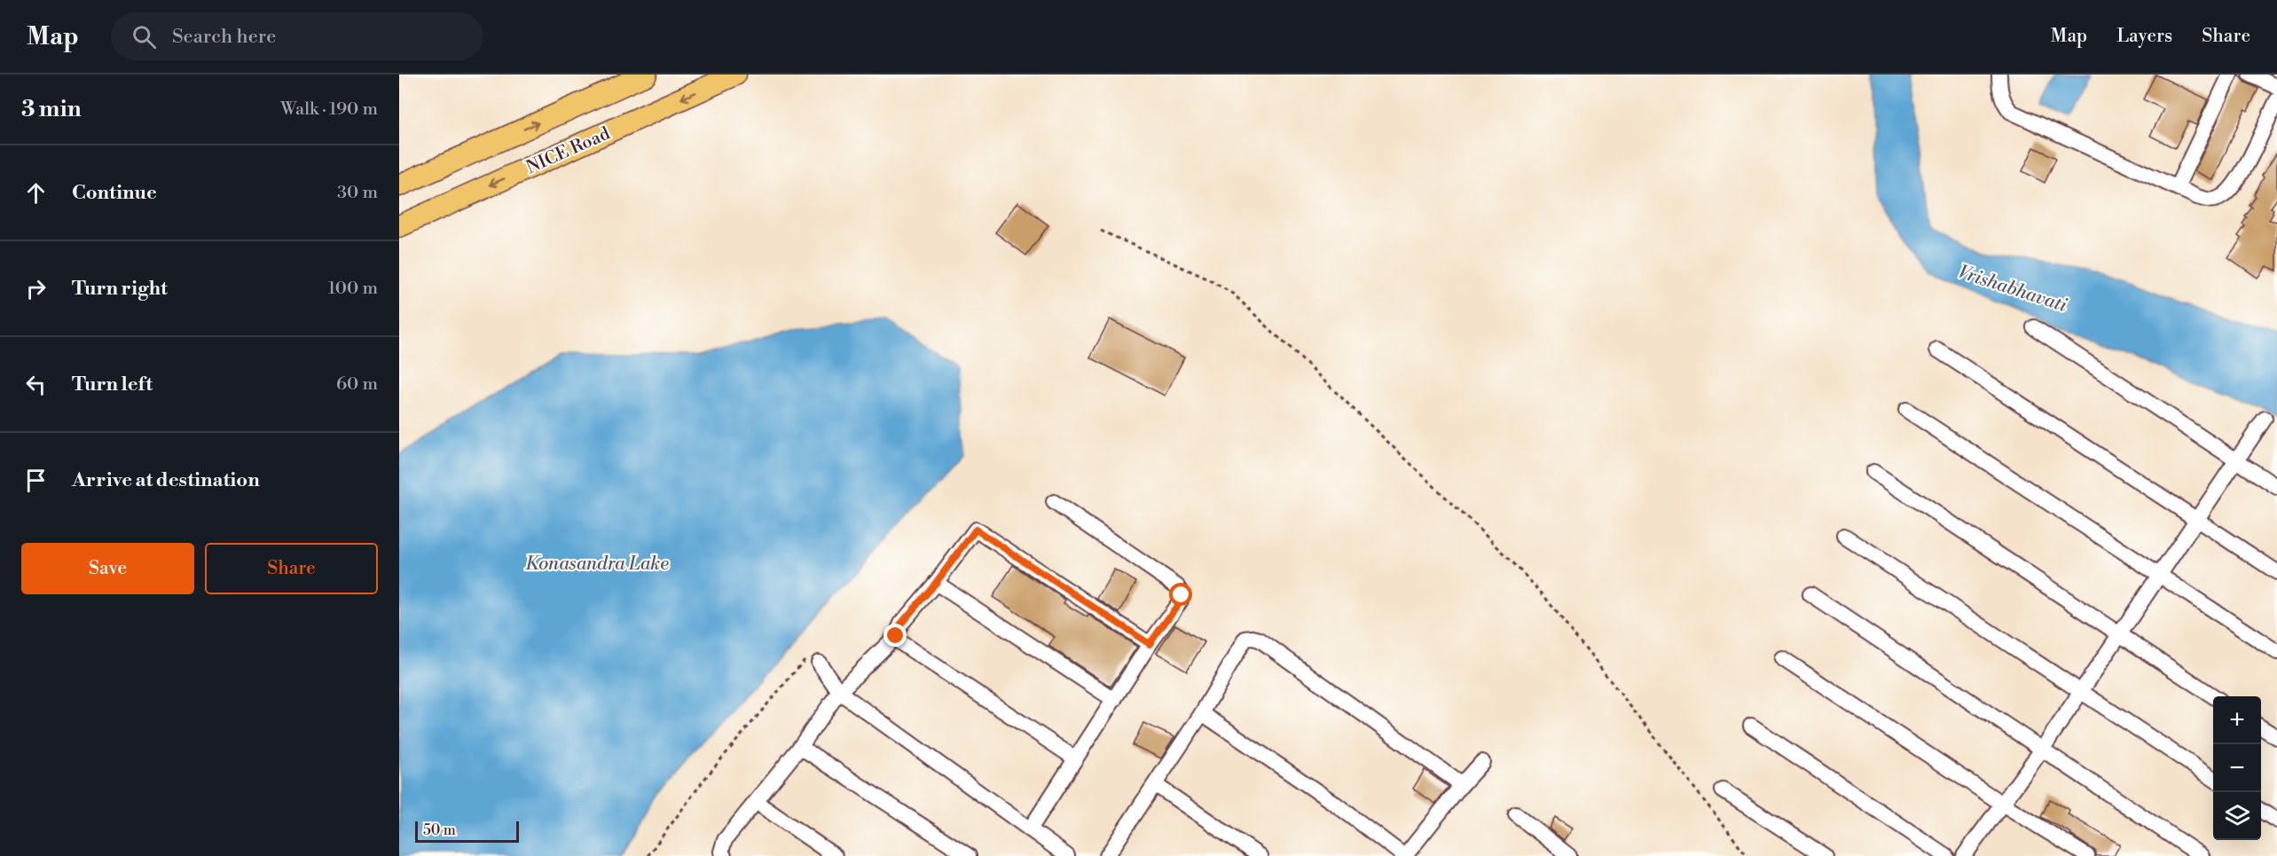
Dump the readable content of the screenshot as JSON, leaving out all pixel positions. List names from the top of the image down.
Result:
{
  "streets": {
    "highway": ["NICE Road"]
  },
  "water": ["Vrishabhavati", "Konasandra Lake"],
  "scale_bar": "50 m",
  "page": {
    "header": "Map",
    "search": "Search here",
    "nav": ["Map", "Layers", "Share"],
    "heading": ["3 min", "Walk · 190 m"],
    "list": [
      ["Continue", "30 m"],
      ["Turn right", "100 m"],
      ["Turn left", "60 m"],
      "Arrive at destination"
    ],
    "buttons": ["Save", "Share"],
    "map_buttons": ["+", "−"],
    "scale": "50 m"
  }
}
